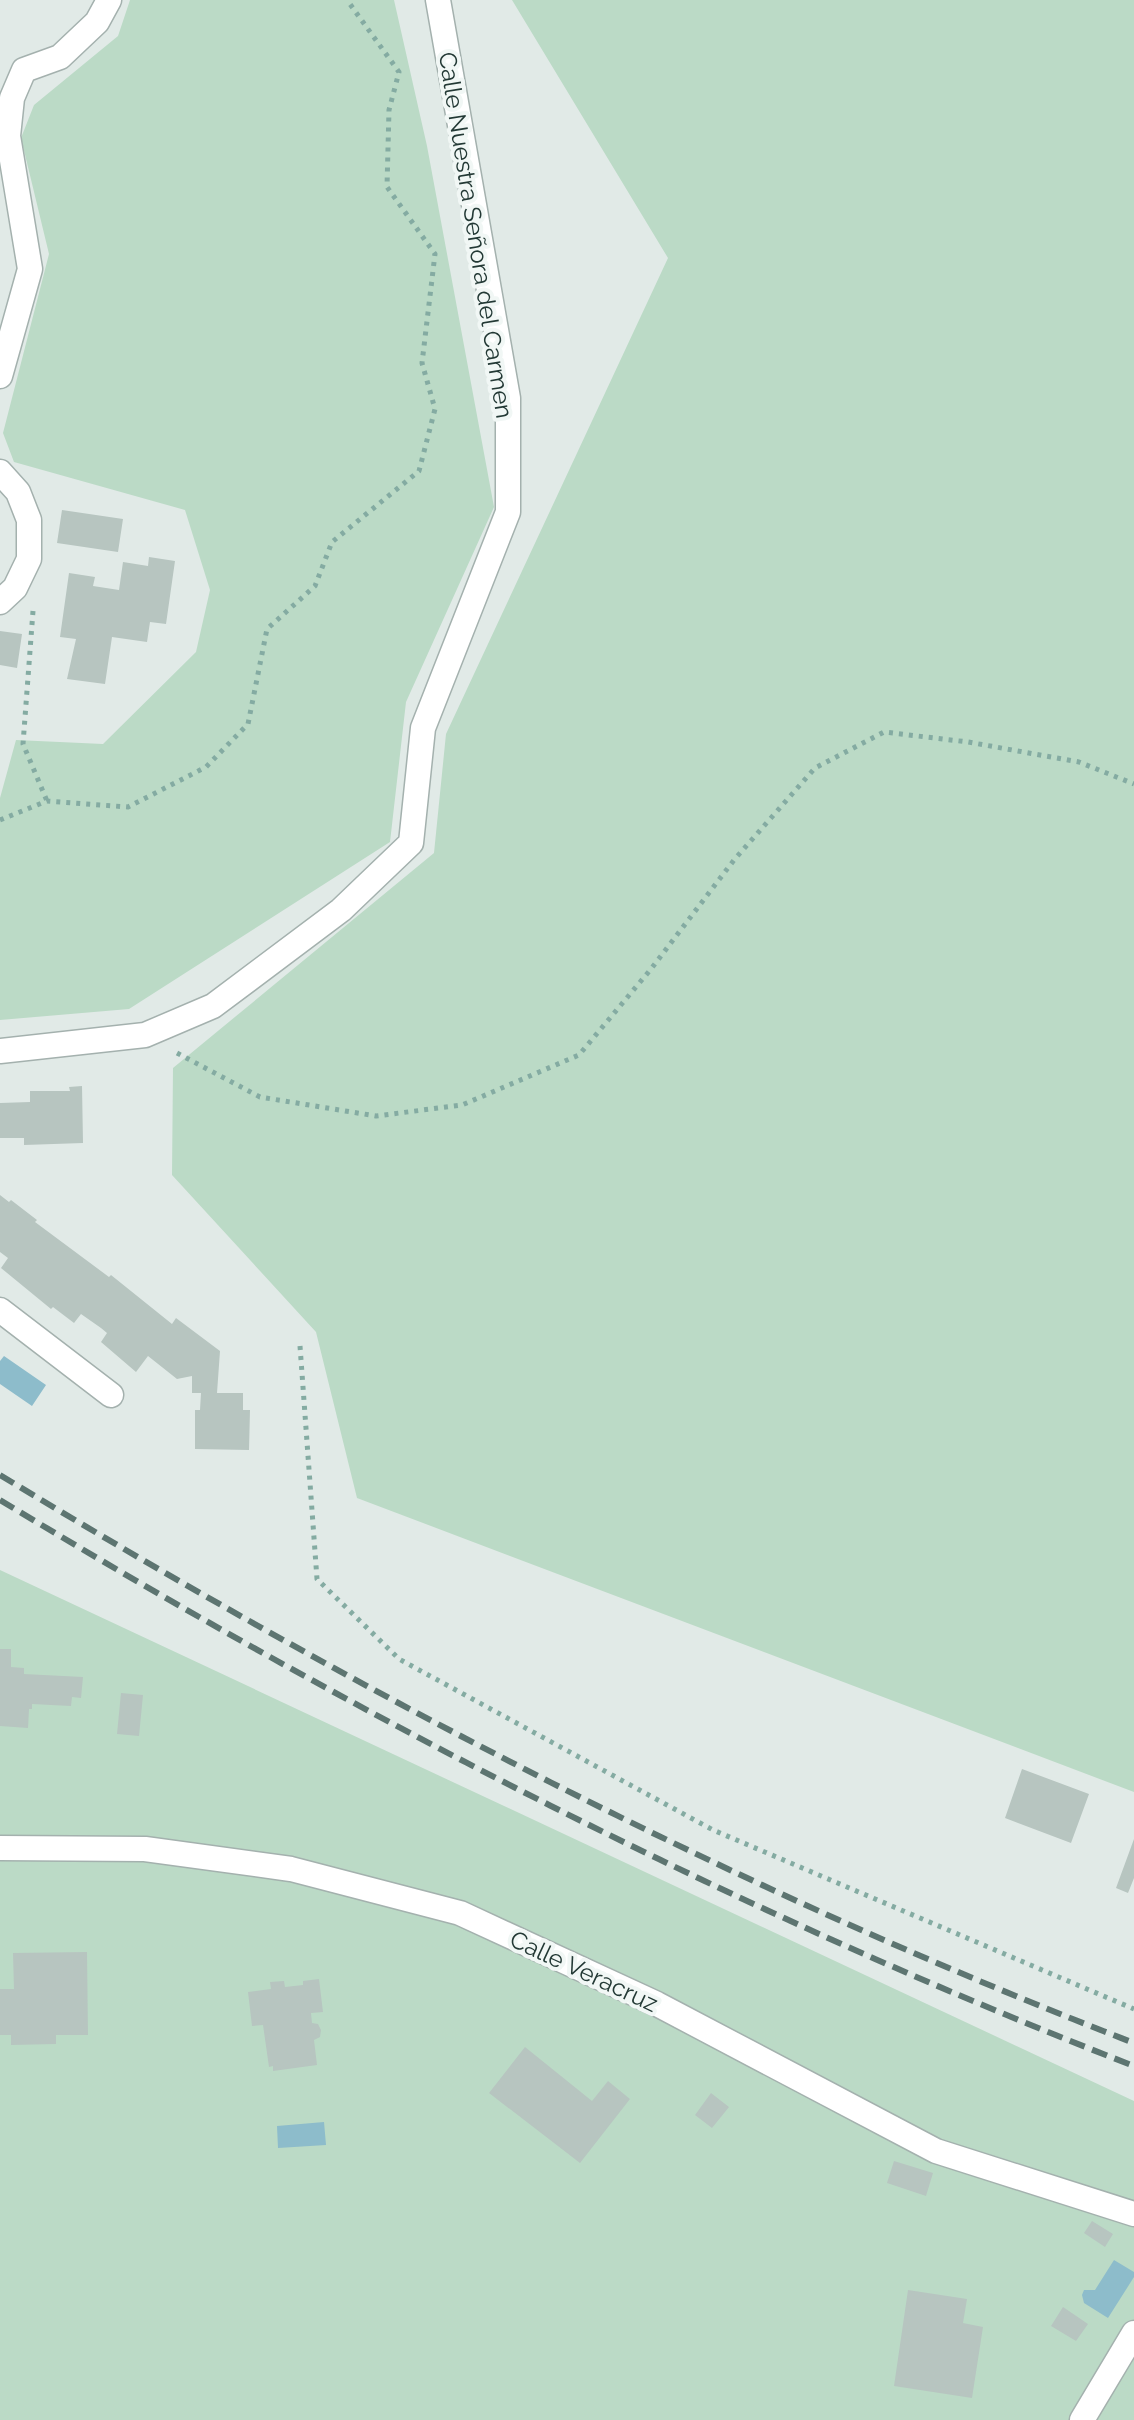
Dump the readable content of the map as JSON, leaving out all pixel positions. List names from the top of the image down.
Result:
{
  "streets": {
    "street": ["Calle Nuestra Señora del Carmen", "Calle Veracruz"]
  }
}
